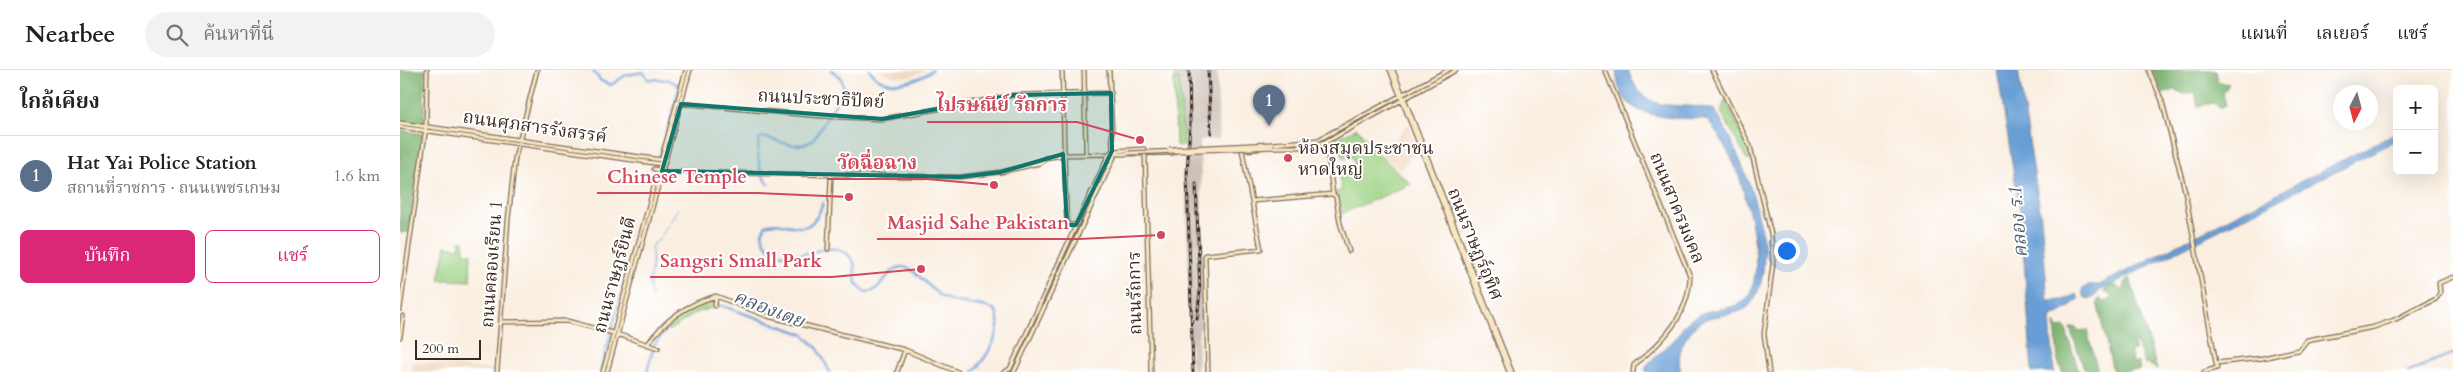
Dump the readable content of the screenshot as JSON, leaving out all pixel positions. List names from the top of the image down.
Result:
{
  "streets": {
    "street": [
      "ถนนประชาธิปัตย์",
      "ถนนศุภสารรังสรรค์",
      "ถนนสาครมงคล",
      "ถนนราษฏร์อุทิศ",
      "ถนนคลองเรียน 1",
      "ถนนราษฎร์ยินดี",
      "ถนนรัถการ"
    ]
  },
  "crossings": [
    ["ถนนประชาธิปัตย์", "ถนนราษฎร์ยินดี"],
    ["ถนนศุภสารรังสรรค์", "ถนนคลองเรียน 1"],
    ["ถนนศุภสารรังสรรค์", "ถนนราษฎร์ยินดี"]
  ],
  "water": ["คลอง ร.1", "คลองเตย"],
  "places": [
    "ไปรษณีย์ รัถการ",
    "ห้องสมุดประชาชน หาดใหญ่",
    "วัดฉื่อฉาง",
    "Chinese Temple",
    "Masjid Sahe Pakistan",
    "Sangsri Small Park"
  ],
  "scale_bar": "200 m",
  "north": "bottom",
  "page": {
    "header": "Nearbee",
    "search": "ค้นหาที่นี่",
    "nav": ["แผนที่", "เลเยอร์", "แชร์"],
    "heading": "ใกล้เคียง",
    "map_buttons": ["+", "−"],
    "pins": "1",
    "list": [
      {
        "mark": "1",
        "name": "Hat Yai Police Station",
        "note": "สถานที่ราชการ · ถนนเพชรเกษม",
        "value": "1.6 km"
      }
    ],
    "buttons": ["บันทึก", "แชร์"],
    "scale": "200 m"
  }
}
